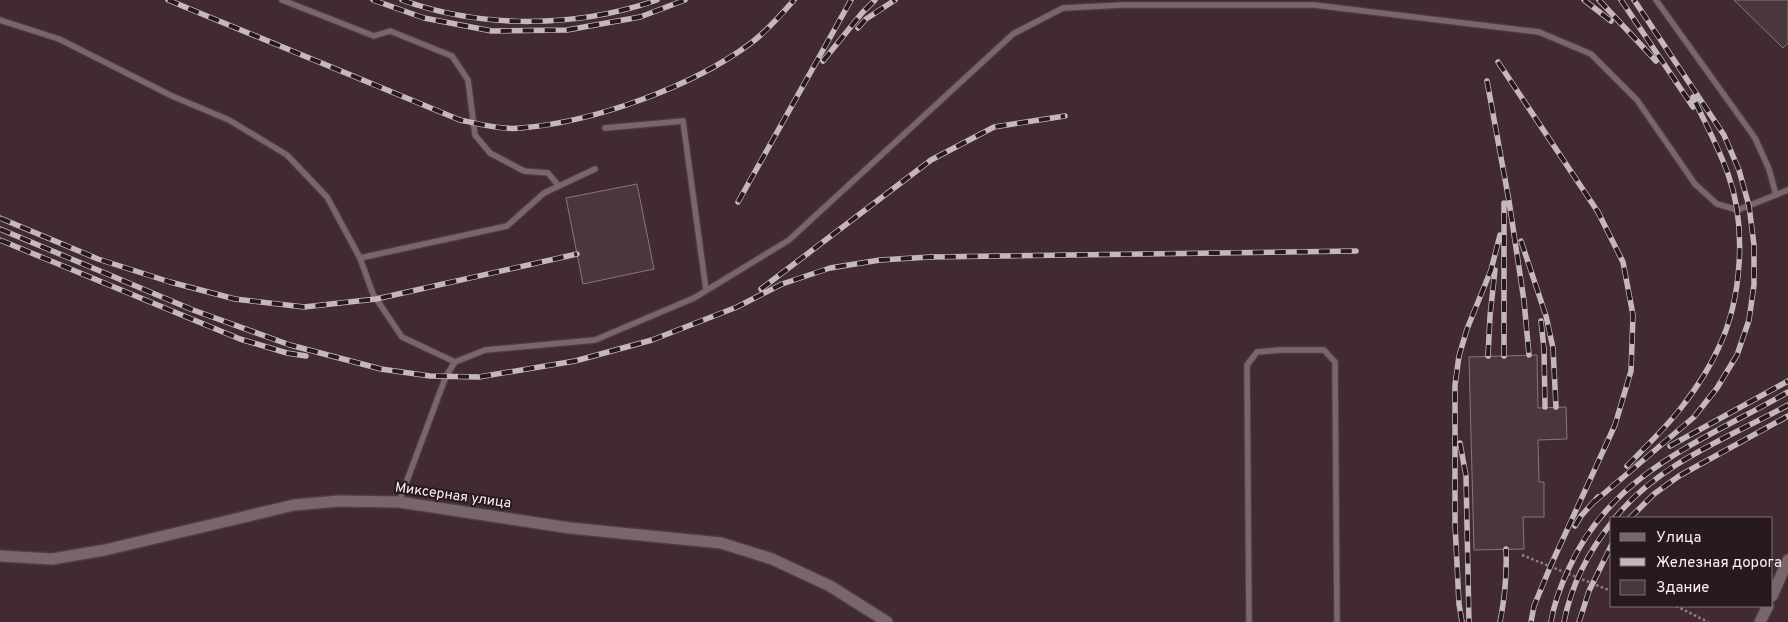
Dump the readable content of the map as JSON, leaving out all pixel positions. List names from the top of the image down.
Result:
{
  "streets": {
    "street": ["Миксерная улица"]
  },
  "legend": ["Улица", "Железная дорога", "Здание"]
}
